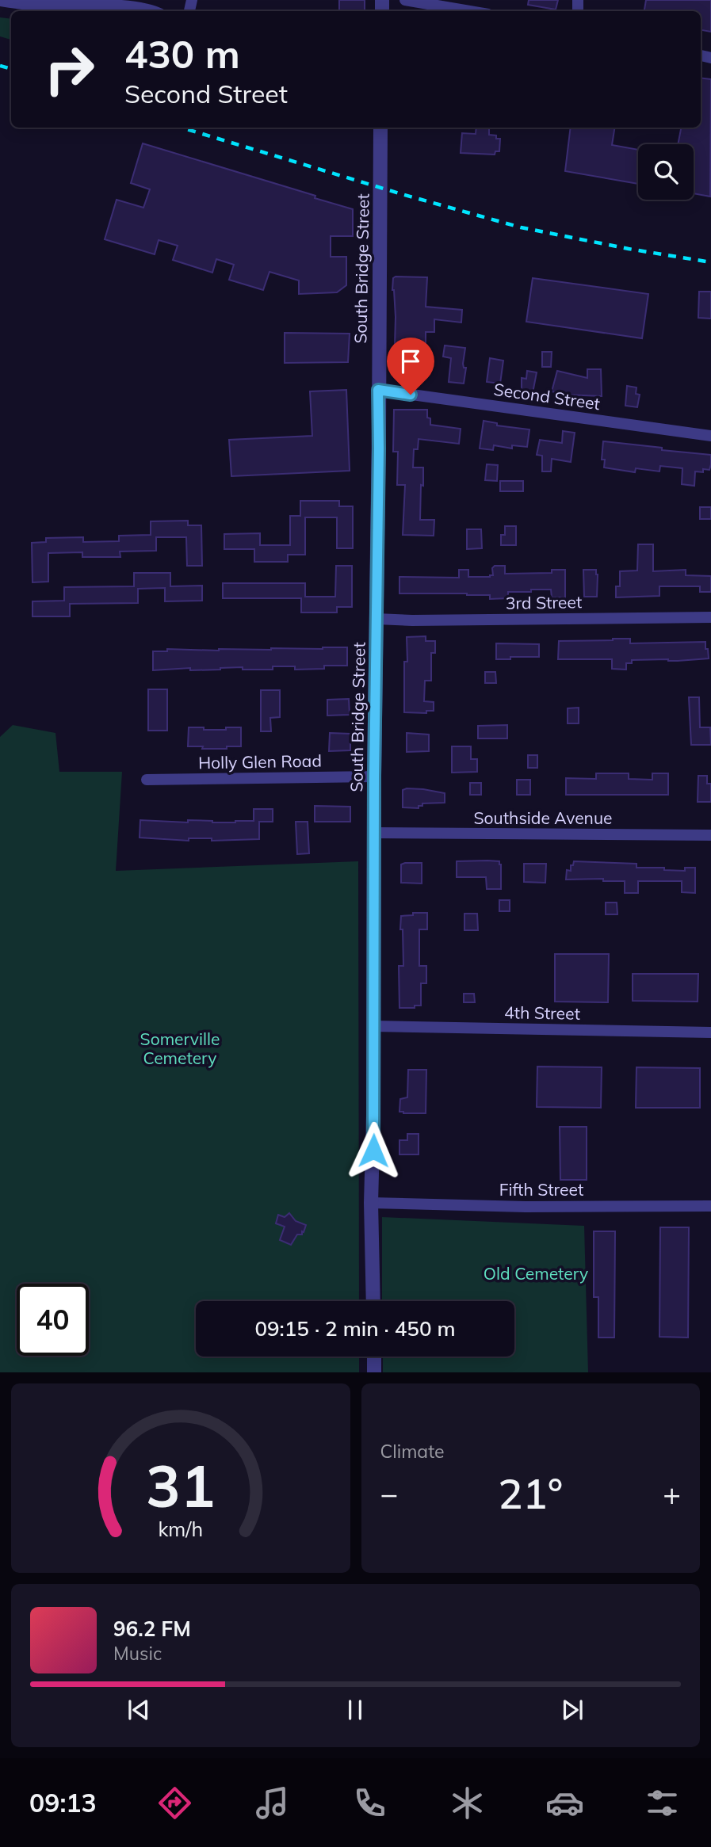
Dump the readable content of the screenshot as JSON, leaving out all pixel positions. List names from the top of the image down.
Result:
{
  "streets": {
    "street": [
      "South Bridge Street",
      "Second Street",
      "3rd Street",
      "Holly Glen Road",
      "Southside Avenue",
      "4th Street",
      "Fifth Street"
    ]
  },
  "crossings": [
    ["South Bridge Street", "Second Street"],
    ["South Bridge Street", "3rd Street"],
    ["South Bridge Street", "Holly Glen Road"],
    ["South Bridge Street", "Southside Avenue"],
    ["South Bridge Street", "4th Street"],
    ["South Bridge Street", "Fifth Street"]
  ],
  "parks": ["Somerville Cemetery", "Old Cemetery"],
  "page": {
    "turn": ["430 m", "Second Street"],
    "limit": "40",
    "trip": "09:15 · 2 min · 450 m",
    "tile": "Climate",
    "heat": ["−", "21°", "+"],
    "song": ["96.2 FM", "Music"],
    "tabs": "09:13",
    "gauge": ["31", "km/h"]
  }
}
